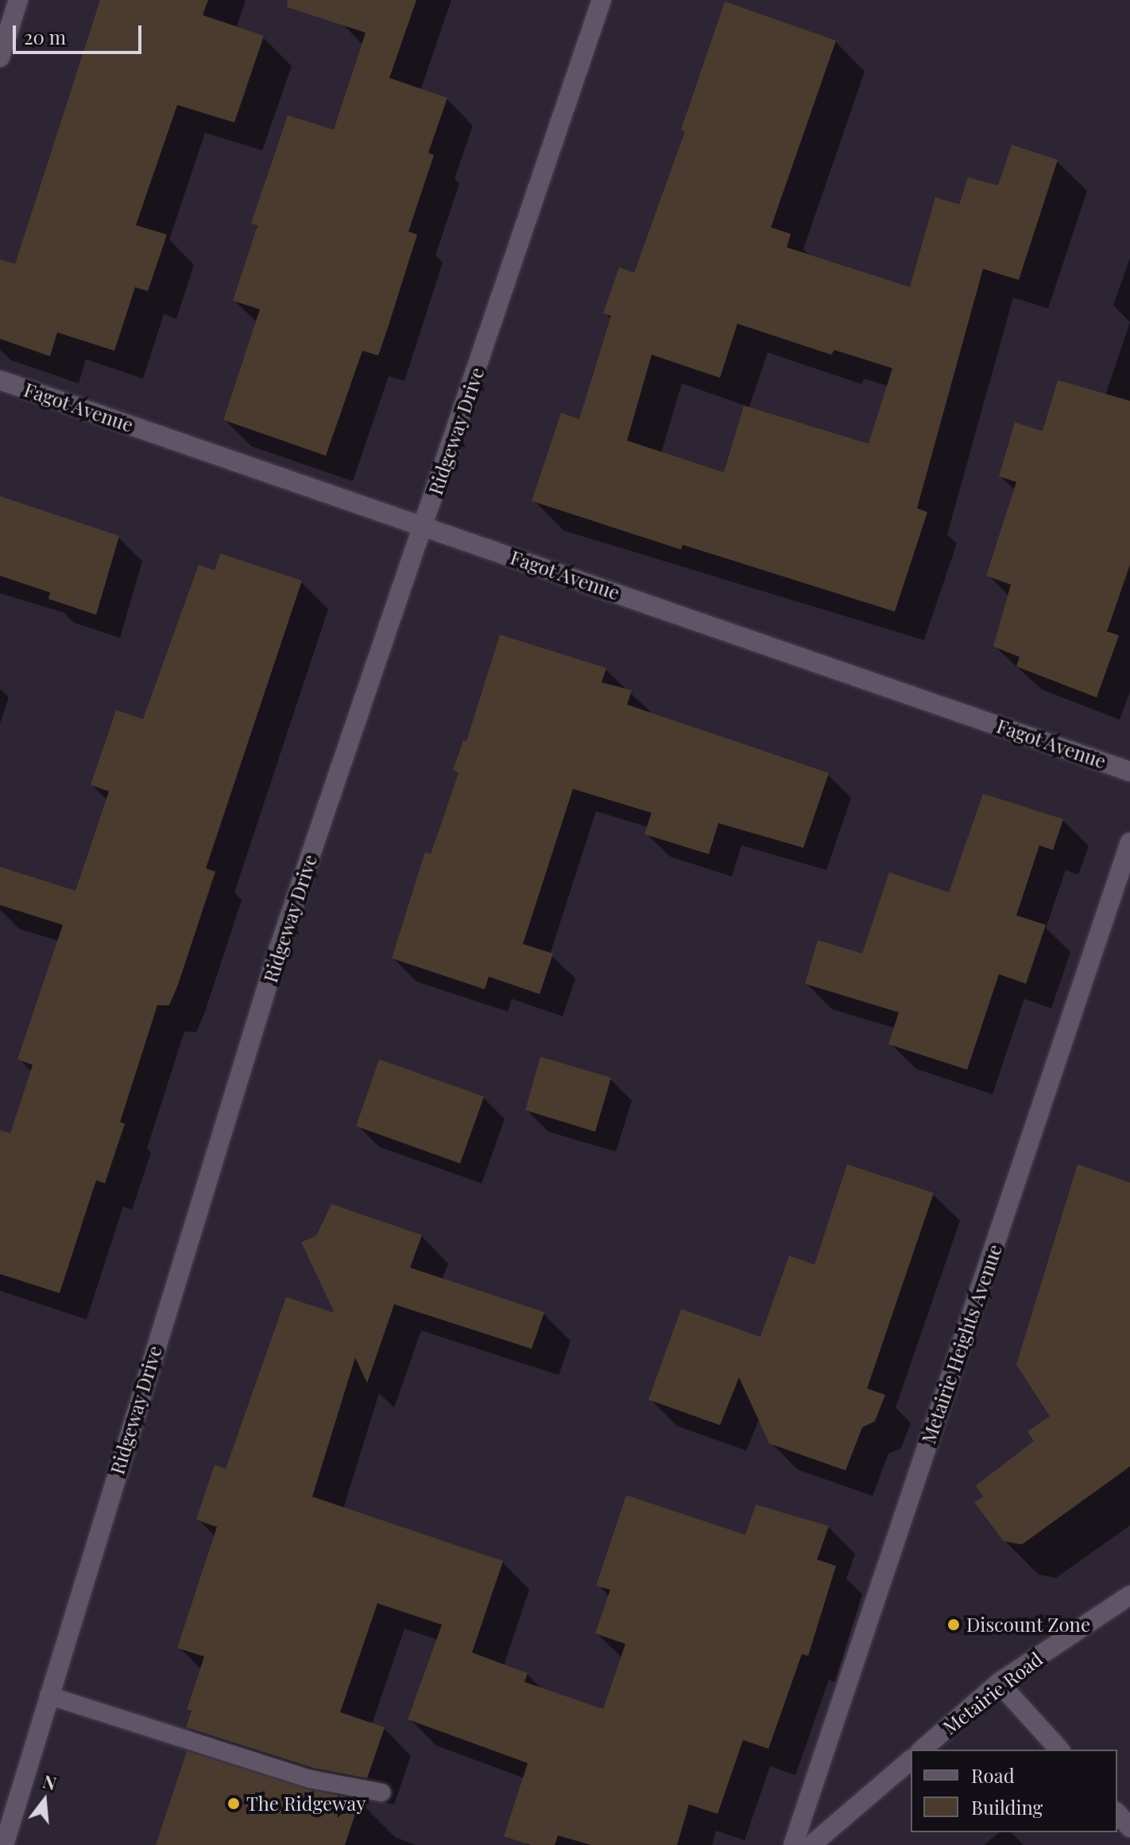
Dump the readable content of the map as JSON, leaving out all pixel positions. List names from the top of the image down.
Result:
{
  "streets": {
    "street": [
      "Fagot Avenue",
      "Ridgeway Drive",
      "Metairie Heights Avenue",
      "Metairie Road"
    ]
  },
  "crossings": [
    ["Fagot Avenue", "Ridgeway Drive"]
  ],
  "places": ["Discount Zone", "The Ridgeway"],
  "legend": ["Road", "Building"],
  "scale_bar": "20 m",
  "north": "top"
}
